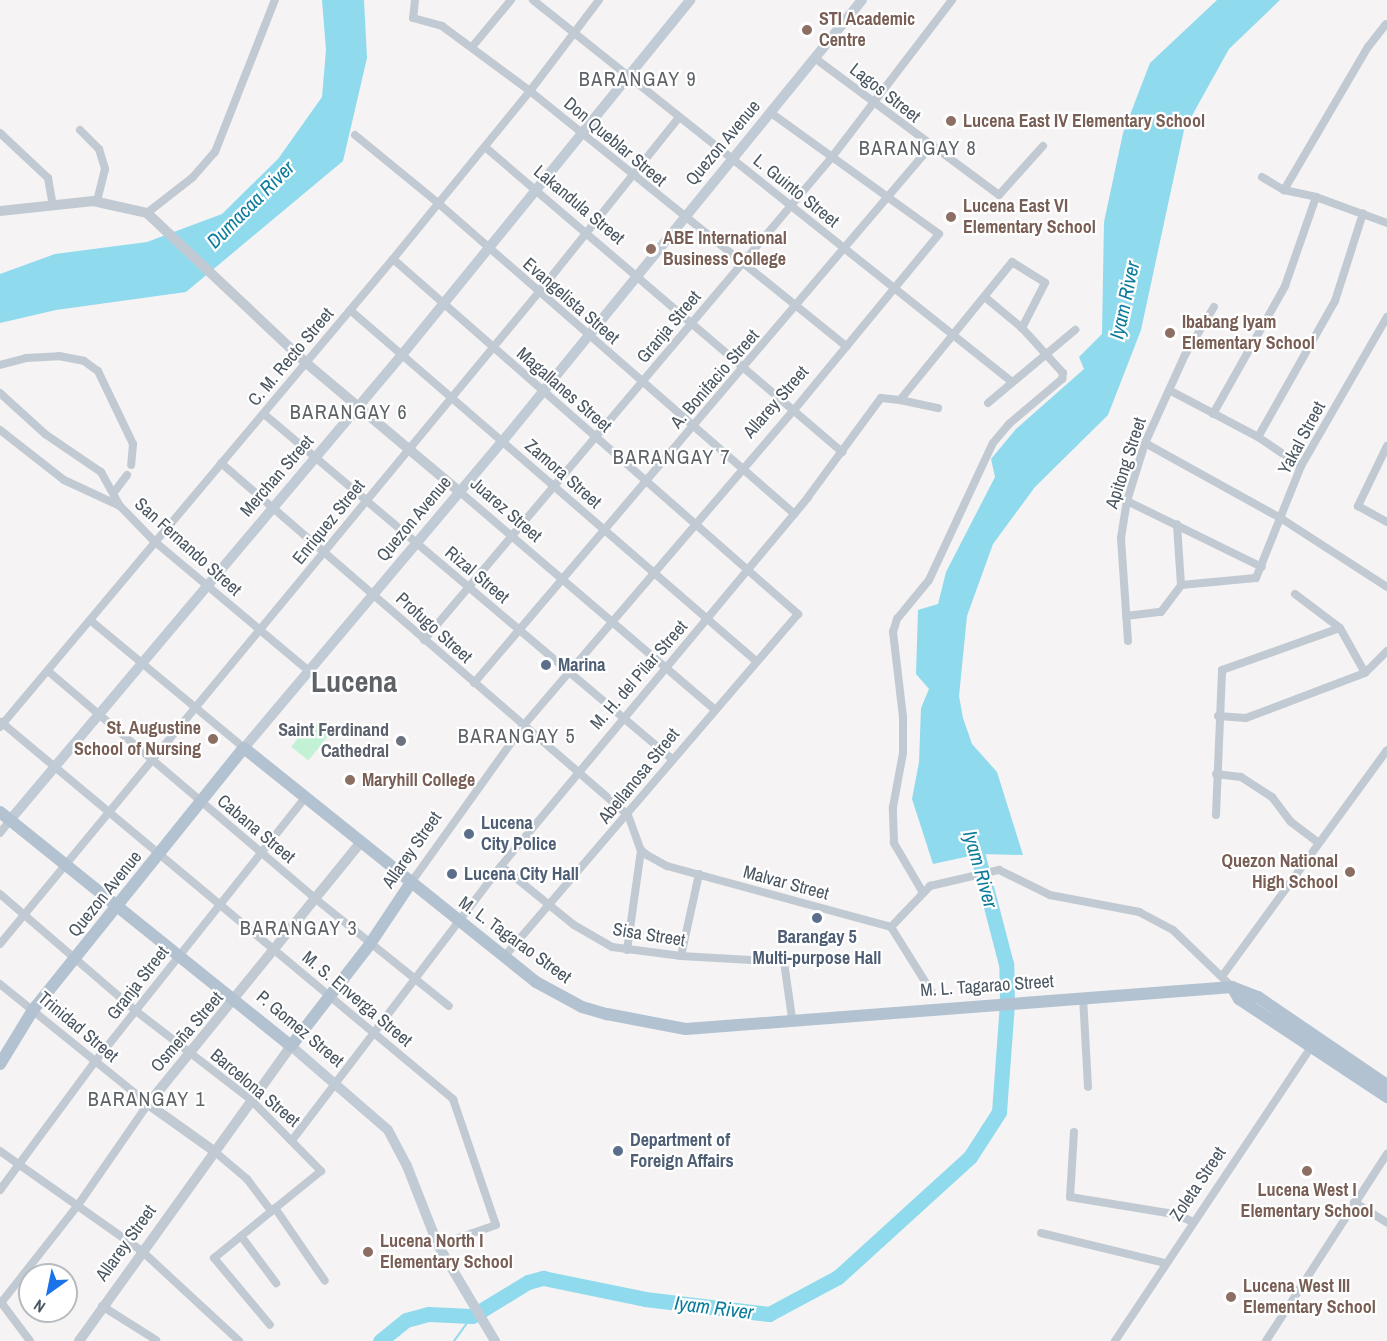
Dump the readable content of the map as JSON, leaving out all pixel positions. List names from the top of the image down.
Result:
{
  "streets": {
    "main road": [
      "Quezon Avenue",
      "Allarey Street",
      "Merchan Street",
      "M. L. Tagarao Street",
      "P. Gomez Street"
    ],
    "street": [
      "Lagos Street",
      "Don Queblar Street",
      "L. Guinto Street",
      "Lakandula Street",
      "Evangelista Street",
      "Granja Street",
      "C. M. Recto Street",
      "A. Bonifacio Street",
      "Magallanes Street",
      "Yakal Street",
      "Apitong Street",
      "Zamora Street",
      "Juarez Street",
      "Enriquez Street",
      "San Fernando Street",
      "Rizal Street",
      "Profugo Street",
      "M. H. del Pilar Street",
      "Abellanosa Street",
      "Cabana Street",
      "Malvar Street",
      "Sisa Street",
      "M. S. Enverga Street",
      "Trinidad Street",
      "Osmeña Street",
      "Barcelona Street",
      "Zoleta Street"
    ]
  },
  "crossings": [
    ["Lagos Street", "Quezon Avenue"],
    ["Lagos Street", "Granja Street"],
    ["Lagos Street", "A. Bonifacio Street"],
    ["Don Queblar Street", "Quezon Avenue"],
    ["Don Queblar Street", "Granja Street"],
    ["Don Queblar Street", "C. M. Recto Street"],
    ["Don Queblar Street", "A. Bonifacio Street"],
    ["Don Queblar Street", "Allarey Street"],
    ["Don Queblar Street", "Merchan Street"],
    ["Don Queblar Street", "Enriquez Street"],
    ["Quezon Avenue", "L. Guinto Street"],
    ["Quezon Avenue", "Lakandula Street"],
    ["Quezon Avenue", "Evangelista Street"],
    ["Quezon Avenue", "Magallanes Street"],
    ["Quezon Avenue", "Zamora Street"],
    ["Quezon Avenue", "Juarez Street"],
    ["Quezon Avenue", "San Fernando Street"],
    ["Quezon Avenue", "Rizal Street"],
    ["Quezon Avenue", "Profugo Street"],
    ["Quezon Avenue", "Cabana Street"],
    ["Quezon Avenue", "M. L. Tagarao Street"],
    ["Quezon Avenue", "M. S. Enverga Street"],
    ["Quezon Avenue", "Trinidad Street"],
    ["Quezon Avenue", "P. Gomez Street"],
    ["Quezon Avenue", "Barcelona Street"],
    ["L. Guinto Street", "Granja Street"],
    ["L. Guinto Street", "C. M. Recto Street"],
    ["L. Guinto Street", "A. Bonifacio Street"],
    ["L. Guinto Street", "Allarey Street"],
    ["L. Guinto Street", "Merchan Street"],
    ["L. Guinto Street", "Enriquez Street"],
    ["Lakandula Street", "Granja Street"],
    ["Lakandula Street", "C. M. Recto Street"],
    ["Lakandula Street", "A. Bonifacio Street"],
    ["Lakandula Street", "Allarey Street"],
    ["Lakandula Street", "Merchan Street"],
    ["Lakandula Street", "Enriquez Street"],
    ["Lakandula Street", "M. H. del Pilar Street"],
    ["Evangelista Street", "Granja Street"],
    ["Evangelista Street", "C. M. Recto Street"],
    ["Evangelista Street", "A. Bonifacio Street"],
    ["Evangelista Street", "Allarey Street"],
    ["Evangelista Street", "Merchan Street"],
    ["Evangelista Street", "Enriquez Street"],
    ["Evangelista Street", "M. H. del Pilar Street"],
    ["Granja Street", "Magallanes Street"],
    ["Granja Street", "Zamora Street"],
    ["Granja Street", "Juarez Street"],
    ["Granja Street", "Rizal Street"],
    ["Granja Street", "Profugo Street"],
    ["Granja Street", "Cabana Street"],
    ["Granja Street", "M. L. Tagarao Street"],
    ["Granja Street", "M. S. Enverga Street"],
    ["Granja Street", "Trinidad Street"],
    ["Granja Street", "P. Gomez Street"],
    ["Granja Street", "Barcelona Street"],
    ["C. M. Recto Street", "Magallanes Street"],
    ["C. M. Recto Street", "Zamora Street"],
    ["C. M. Recto Street", "Juarez Street"],
    ["C. M. Recto Street", "San Fernando Street"],
    ["C. M. Recto Street", "Rizal Street"],
    ["C. M. Recto Street", "Profugo Street"],
    ["C. M. Recto Street", "Cabana Street"],
    ["C. M. Recto Street", "M. L. Tagarao Street"],
    ["C. M. Recto Street", "M. S. Enverga Street"],
    ["A. Bonifacio Street", "Magallanes Street"],
    ["A. Bonifacio Street", "Allarey Street"],
    ["A. Bonifacio Street", "Zamora Street"],
    ["A. Bonifacio Street", "Juarez Street"],
    ["A. Bonifacio Street", "Rizal Street"],
    ["A. Bonifacio Street", "Profugo Street"],
    ["Magallanes Street", "Allarey Street"],
    ["Magallanes Street", "Merchan Street"],
    ["Magallanes Street", "Enriquez Street"],
    ["Magallanes Street", "M. H. del Pilar Street"],
    ["Magallanes Street", "Abellanosa Street"],
    ["Allarey Street", "Zamora Street"],
    ["Allarey Street", "Juarez Street"],
    ["Allarey Street", "Rizal Street"],
    ["Allarey Street", "Profugo Street"],
    ["Allarey Street", "Cabana Street"],
    ["Allarey Street", "M. L. Tagarao Street"],
    ["Allarey Street", "M. S. Enverga Street"],
    ["Allarey Street", "Trinidad Street"],
    ["Allarey Street", "P. Gomez Street"],
    ["Allarey Street", "Barcelona Street"],
    ["Zamora Street", "Merchan Street"],
    ["Zamora Street", "Enriquez Street"],
    ["Zamora Street", "M. H. del Pilar Street"],
    ["Zamora Street", "Abellanosa Street"],
    ["Merchan Street", "Juarez Street"],
    ["Merchan Street", "San Fernando Street"],
    ["Merchan Street", "Rizal Street"],
    ["Merchan Street", "Profugo Street"],
    ["Merchan Street", "Cabana Street"],
    ["Merchan Street", "M. L. Tagarao Street"],
    ["Merchan Street", "M. S. Enverga Street"],
    ["Merchan Street", "P. Gomez Street"],
    ["Juarez Street", "Enriquez Street"],
    ["Juarez Street", "M. H. del Pilar Street"],
    ["Juarez Street", "Abellanosa Street"],
    ["Enriquez Street", "San Fernando Street"],
    ["Enriquez Street", "Rizal Street"],
    ["Enriquez Street", "Profugo Street"],
    ["Enriquez Street", "Cabana Street"],
    ["Enriquez Street", "M. L. Tagarao Street"],
    ["Enriquez Street", "M. S. Enverga Street"],
    ["Enriquez Street", "P. Gomez Street"],
    ["Enriquez Street", "Barcelona Street"],
    ["Rizal Street", "M. H. del Pilar Street"],
    ["Rizal Street", "Abellanosa Street"],
    ["Profugo Street", "M. H. del Pilar Street"],
    ["Profugo Street", "Abellanosa Street"],
    ["M. H. del Pilar Street", "Cabana Street"],
    ["M. H. del Pilar Street", "Sisa Street"],
    ["M. H. del Pilar Street", "M. L. Tagarao Street"],
    ["M. H. del Pilar Street", "M. S. Enverga Street"],
    ["M. H. del Pilar Street", "P. Gomez Street"],
    ["M. H. del Pilar Street", "Barcelona Street"],
    ["Abellanosa Street", "Sisa Street"],
    ["Abellanosa Street", "M. L. Tagarao Street"],
    ["Cabana Street", "Osmeña Street"],
    ["Sisa Street", "M. L. Tagarao Street"],
    ["M. L. Tagarao Street", "Osmeña Street"],
    ["M. S. Enverga Street", "P. Gomez Street"],
    ["M. S. Enverga Street", "Osmeña Street"],
    ["Trinidad Street", "Osmeña Street"],
    ["Trinidad Street", "Barcelona Street"],
    ["P. Gomez Street", "Osmeña Street"],
    ["Osmeña Street", "Barcelona Street"]
  ],
  "districts": [
    "BARANGAY 9",
    "BARANGAY 8",
    "BARANGAY 6",
    "BARANGAY 7",
    "Lucena",
    "BARANGAY 5",
    "BARANGAY 3",
    "BARANGAY 1"
  ],
  "water": ["Dumacaa River", "Iyam River"],
  "places": [
    "STI Academic Centre",
    "Lucena East IV Elementary School",
    "Lucena East VI Elementary School",
    "ABE International Business College",
    "Ibabang Iyam Elementary School",
    "Marina",
    "St. Augustine School of Nursing",
    "Saint Ferdinand Cathedral",
    "Maryhill College",
    "Lucena City Police",
    "Quezon National High School",
    "Lucena City Hall",
    "Barangay 5 Multi-purpose Hall",
    "Department of Foreign Affairs",
    "Lucena West I Elementary School",
    "Lucena North I Elementary School",
    "Lucena West III Elementary School"
  ],
  "north": "bottom left"
}
